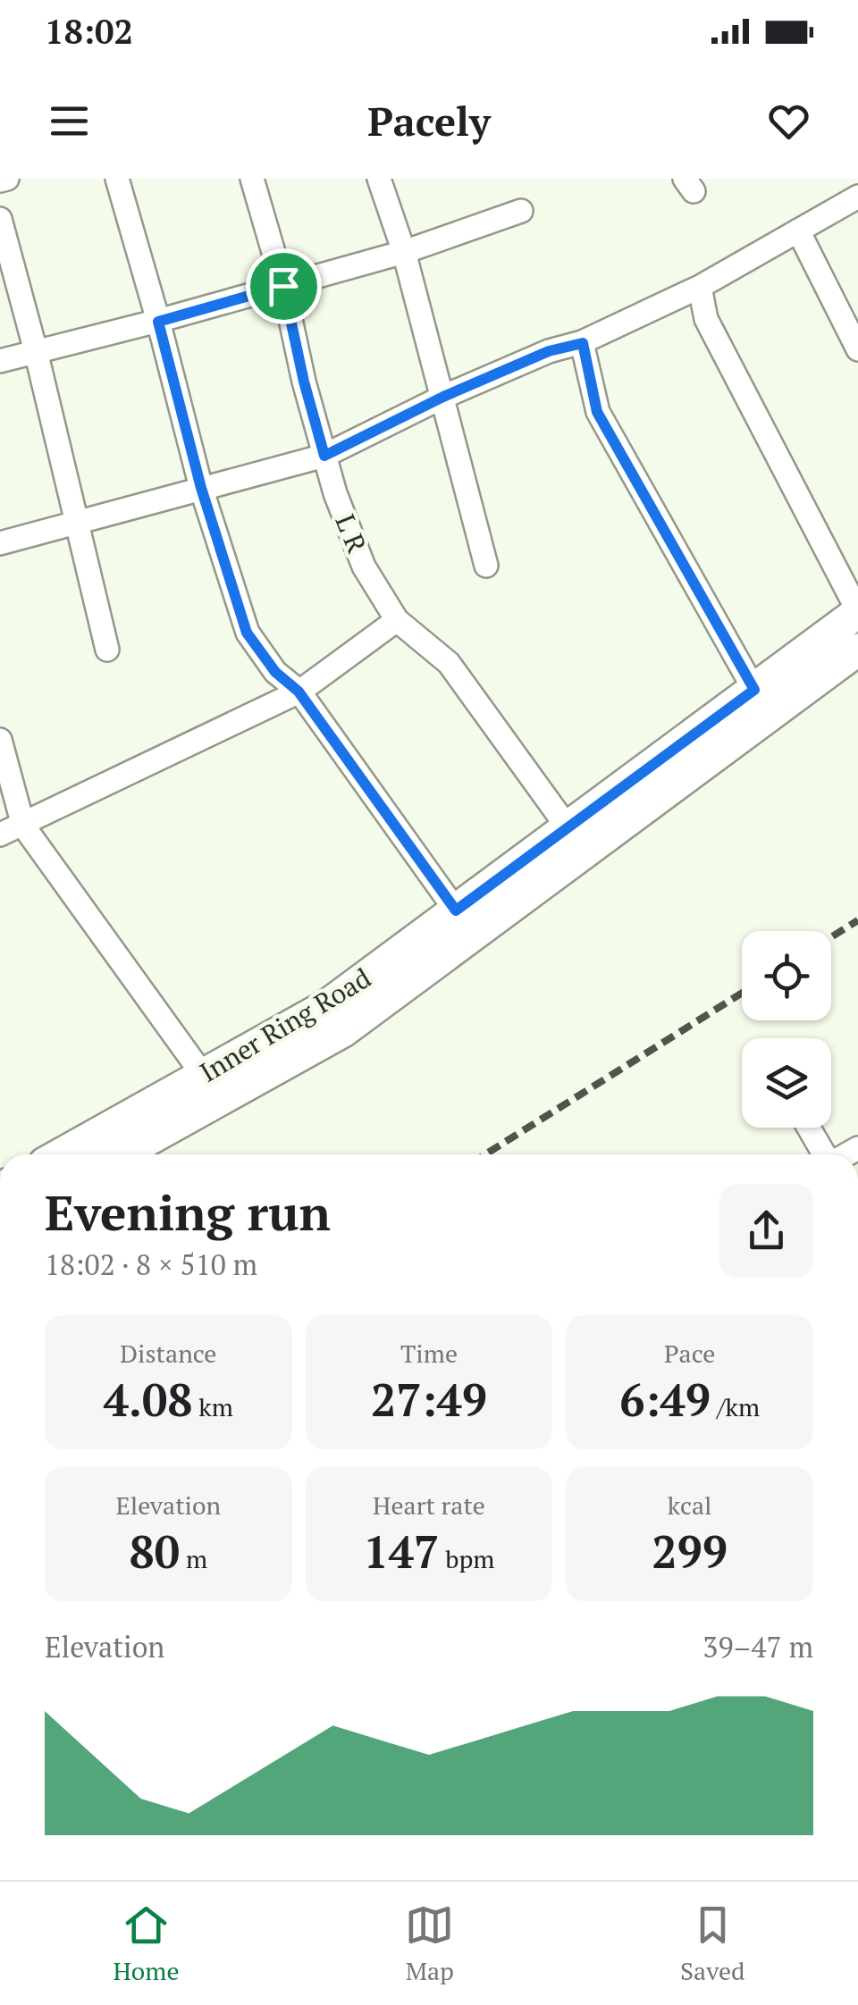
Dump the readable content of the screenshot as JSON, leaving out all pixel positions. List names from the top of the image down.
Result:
{
  "streets": {
    "main road": ["Inner Ring Road"],
    "street": ["L R"]
  },
  "crossings": [
    ["L R", "Inner Ring Road"]
  ],
  "page": {
    "status": "18:02",
    "header": "Pacely",
    "heading": ["Evening run", "18:02 · 8 × 510 m"],
    "stats": [
      ["Distance", "4.08 km"],
      ["Time", "27:49"],
      ["Pace", "6:49 /km"],
      ["Elevation", "80 m"],
      ["Heart rate", "147 bpm"],
      ["kcal", "299"]
    ],
    "chart": ["Elevation", "39–47 m"],
    "tabs": ["Home", "Map", "Saved"]
  }
}
